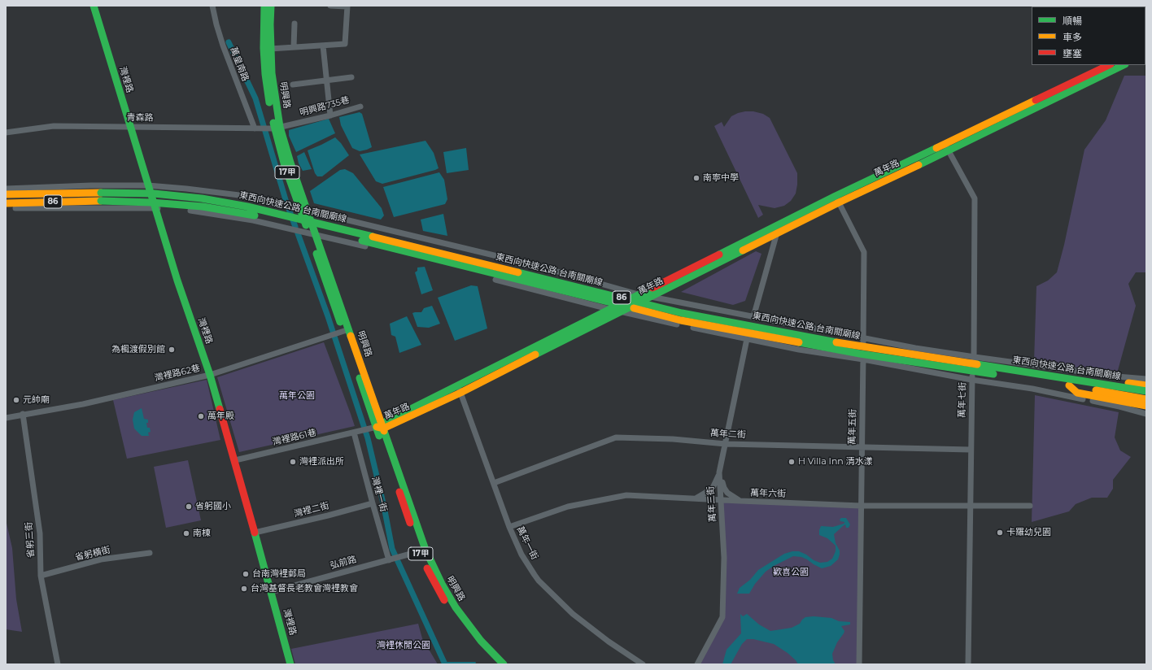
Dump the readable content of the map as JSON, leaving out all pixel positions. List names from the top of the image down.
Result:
{
  "streets": {
    "main road": [
      "灣裡路",
      "明興路",
      "萬年路",
      "17甲",
      "86",
      "東西向快速公路 台南關廟線"
    ],
    "street": [
      "萬皇南路",
      "明興路735巷",
      "青森路",
      "灣裡路62巷",
      "萬年七街",
      "萬年五街",
      "萬年二街",
      "灣裡路61巷",
      "萬年六街",
      "灣裡一街",
      "萬年三街",
      "灣裡二街",
      "省躬三街",
      "萬年一街",
      "省躬橫街",
      "弘前路"
    ]
  },
  "crossings": [
    ["萬皇南路", "青森路"],
    ["灣裡路", "青森路"],
    ["灣裡路", "灣裡路62巷"],
    ["灣裡路", "灣裡路61巷"],
    ["灣裡路", "灣裡二街"],
    ["灣裡路", "弘前路"],
    ["明興路", "明興路735巷"],
    ["明興路", "青森路"],
    ["明興路", "萬年路"],
    ["明興路", "灣裡路62巷"],
    ["明興路", "灣裡路61巷"],
    ["明興路", "弘前路"],
    ["明興路735巷", "青森路"],
    ["萬年路", "萬年七街"],
    ["萬年路", "萬年五街"],
    ["萬年路", "灣裡路61巷"],
    ["萬年路", "萬年一街"],
    ["灣裡路62巷", "省躬三街"],
    ["萬年七街", "萬年二街"],
    ["萬年七街", "萬年六街"],
    ["萬年五街", "萬年二街"],
    ["萬年五街", "萬年六街"],
    ["萬年二街", "萬年三街"],
    ["萬年二街", "萬年一街"],
    ["灣裡路61巷", "灣裡一街"],
    ["萬年六街", "萬年三街"],
    ["萬年六街", "萬年一街"],
    ["灣裡一街", "灣裡二街"],
    ["灣裡一街", "弘前路"],
    ["省躬三街", "省躬橫街"]
  ],
  "parks": ["萬年公園", "歡喜公園", "灣裡休閒公園"],
  "places": [
    "南寧中學",
    "為楓渡假別館",
    "元帥廟",
    "萬年殿",
    "灣裡派出所",
    "H Villa Inn 清水漾",
    "省躬國小",
    "卡羅幼兒園",
    "南棟",
    "台南灣裡郵局",
    "台灣基督長老教會灣裡教會"
  ],
  "legend": ["順暢", "車多", "壅塞"]
}
